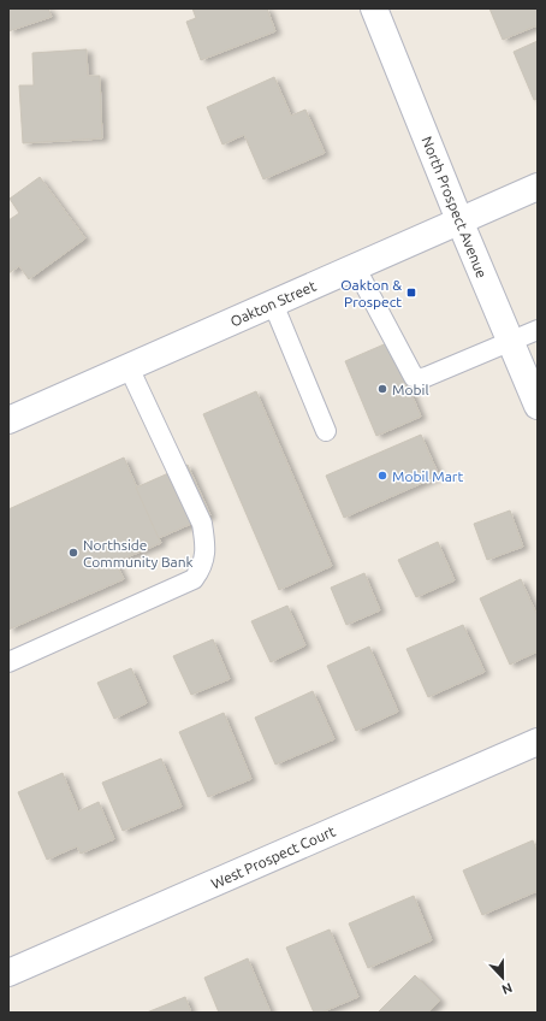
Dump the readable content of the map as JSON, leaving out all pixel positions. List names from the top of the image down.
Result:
{
  "streets": {
    "street": ["North Prospect Avenue", "Oakton Street", "West Prospect Court"]
  },
  "crossings": [
    ["North Prospect Avenue", "Oakton Street"]
  ],
  "places": {
    "transit": ["Oakton & Prospect"],
    "other": ["Mobil", "Mobil Mart", "Northside Community Bank"]
  },
  "north": "bottom"
}
